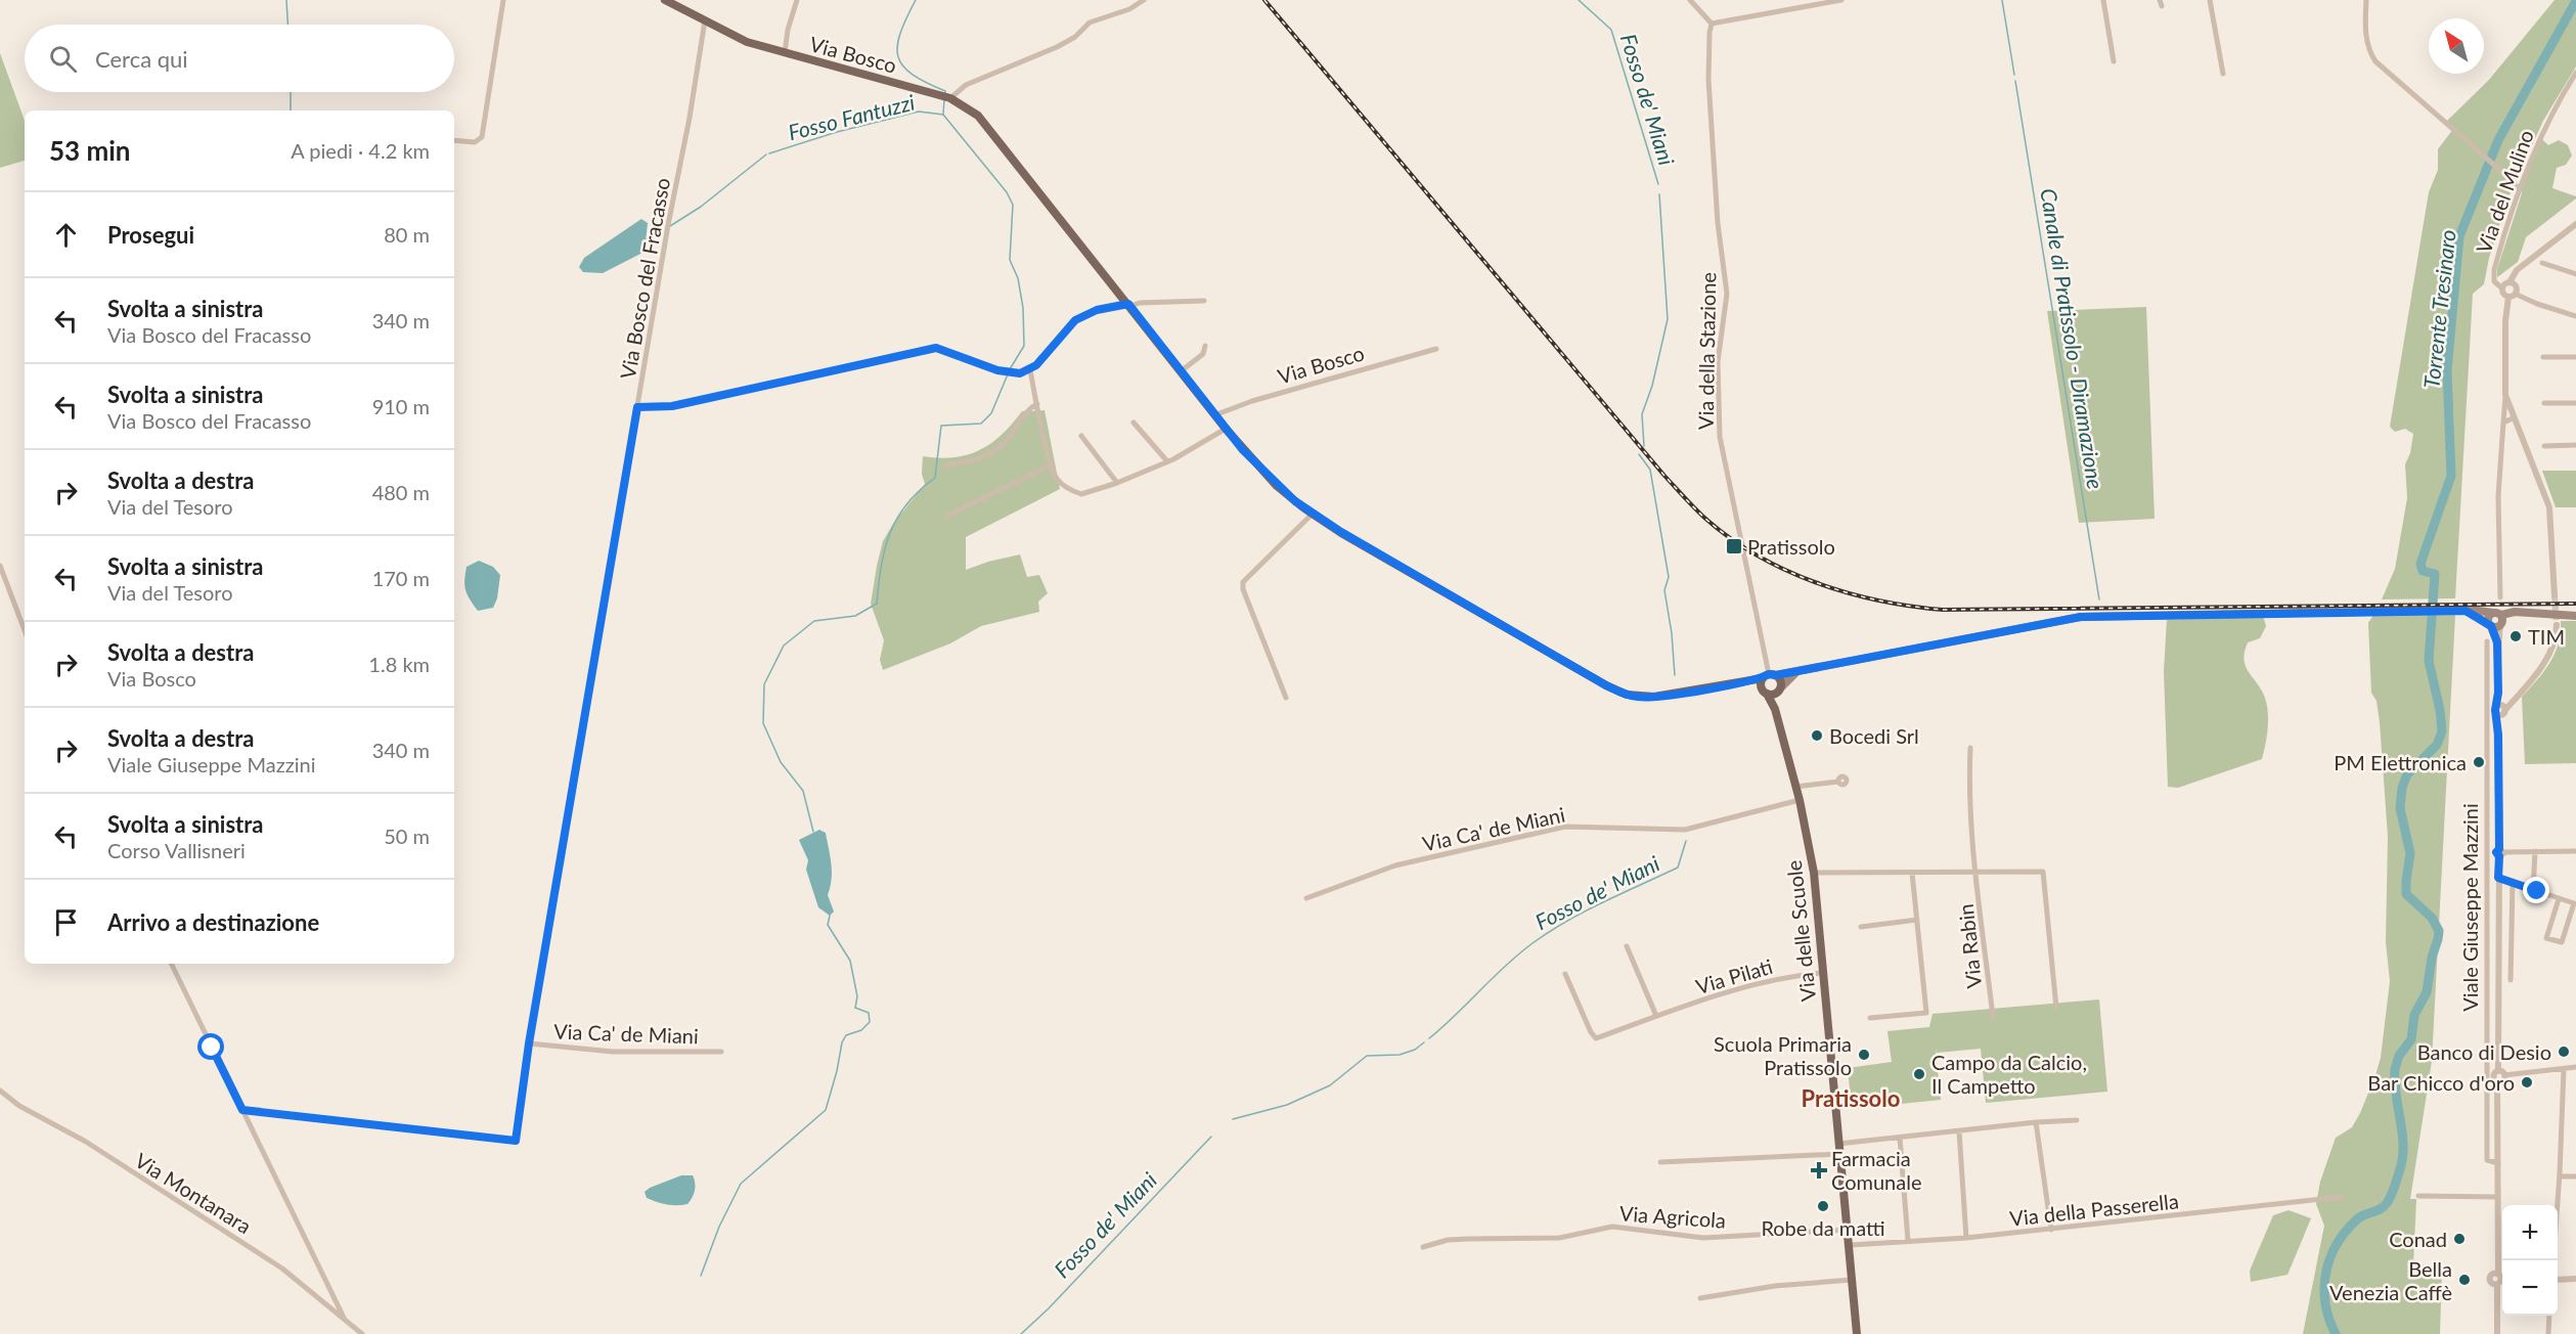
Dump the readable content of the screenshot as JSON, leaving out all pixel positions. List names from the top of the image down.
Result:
{
  "streets": {
    "main road": ["Via Bosco", "Via delle Scuole"],
    "street": [
      "Via del Mulino",
      "Via Bosco del Fracasso",
      "Via della Stazione",
      "Via Ca' de Miani",
      "Viale Giuseppe Mazzini",
      "Via Rabin",
      "Via Pilati",
      "Via Montanara",
      "Via della Passerella",
      "Via Agricola"
    ]
  },
  "crossings": [
    ["Via Bosco", "Via Bosco del Fracasso"],
    ["Via Bosco", "Via della Stazione"],
    ["Via Bosco", "Viale Giuseppe Mazzini"],
    ["Via Bosco", "Via delle Scuole"],
    ["Via Bosco del Fracasso", "Via Ca' de Miani"],
    ["Via della Stazione", "Via delle Scuole"],
    ["Via Ca' de Miani", "Via delle Scuole"],
    ["Via delle Scuole", "Via Pilati"],
    ["Via delle Scuole", "Via della Passerella"],
    ["Via delle Scuole", "Via Agricola"]
  ],
  "districts": ["Pratissolo"],
  "water": [
    "Fosso de' Miani",
    "Fosso Fantuzzi",
    "Torrente Tresinaro",
    "Canale di Pratissolo - Diramazione"
  ],
  "places": {
    "transit": ["Pratissolo"],
    "other": [
      "TIM",
      "Bocedi Srl",
      "PM Elettronica",
      "Banco di Desio",
      "Scuola Primaria Pratissolo",
      "Campo da Calcio, Il Campetto",
      "Bar Chicco d'oro",
      "Robe da matti",
      "Conad",
      "Bella Venezia Caffè"
    ],
    "health": ["Farmacia Comunale"]
  },
  "north": "top left",
  "page": {
    "search": "Cerca qui",
    "heading": ["53 min", "A piedi · 4.2 km"],
    "list": [
      ["Prosegui", "80 m"],
      ["Svolta a sinistra", "Via Bosco del Fracasso", "340 m"],
      ["Svolta a sinistra", "Via Bosco del Fracasso", "910 m"],
      ["Svolta a destra", "Via del Tesoro", "480 m"],
      ["Svolta a sinistra", "Via del Tesoro", "170 m"],
      ["Svolta a destra", "Via Bosco", "1.8 km"],
      ["Svolta a destra", "Viale Giuseppe Mazzini", "340 m"],
      ["Svolta a sinistra", "Corso Vallisneri", "50 m"],
      "Arrivo a destinazione"
    ],
    "map_buttons": ["+", "−"]
  }
}
